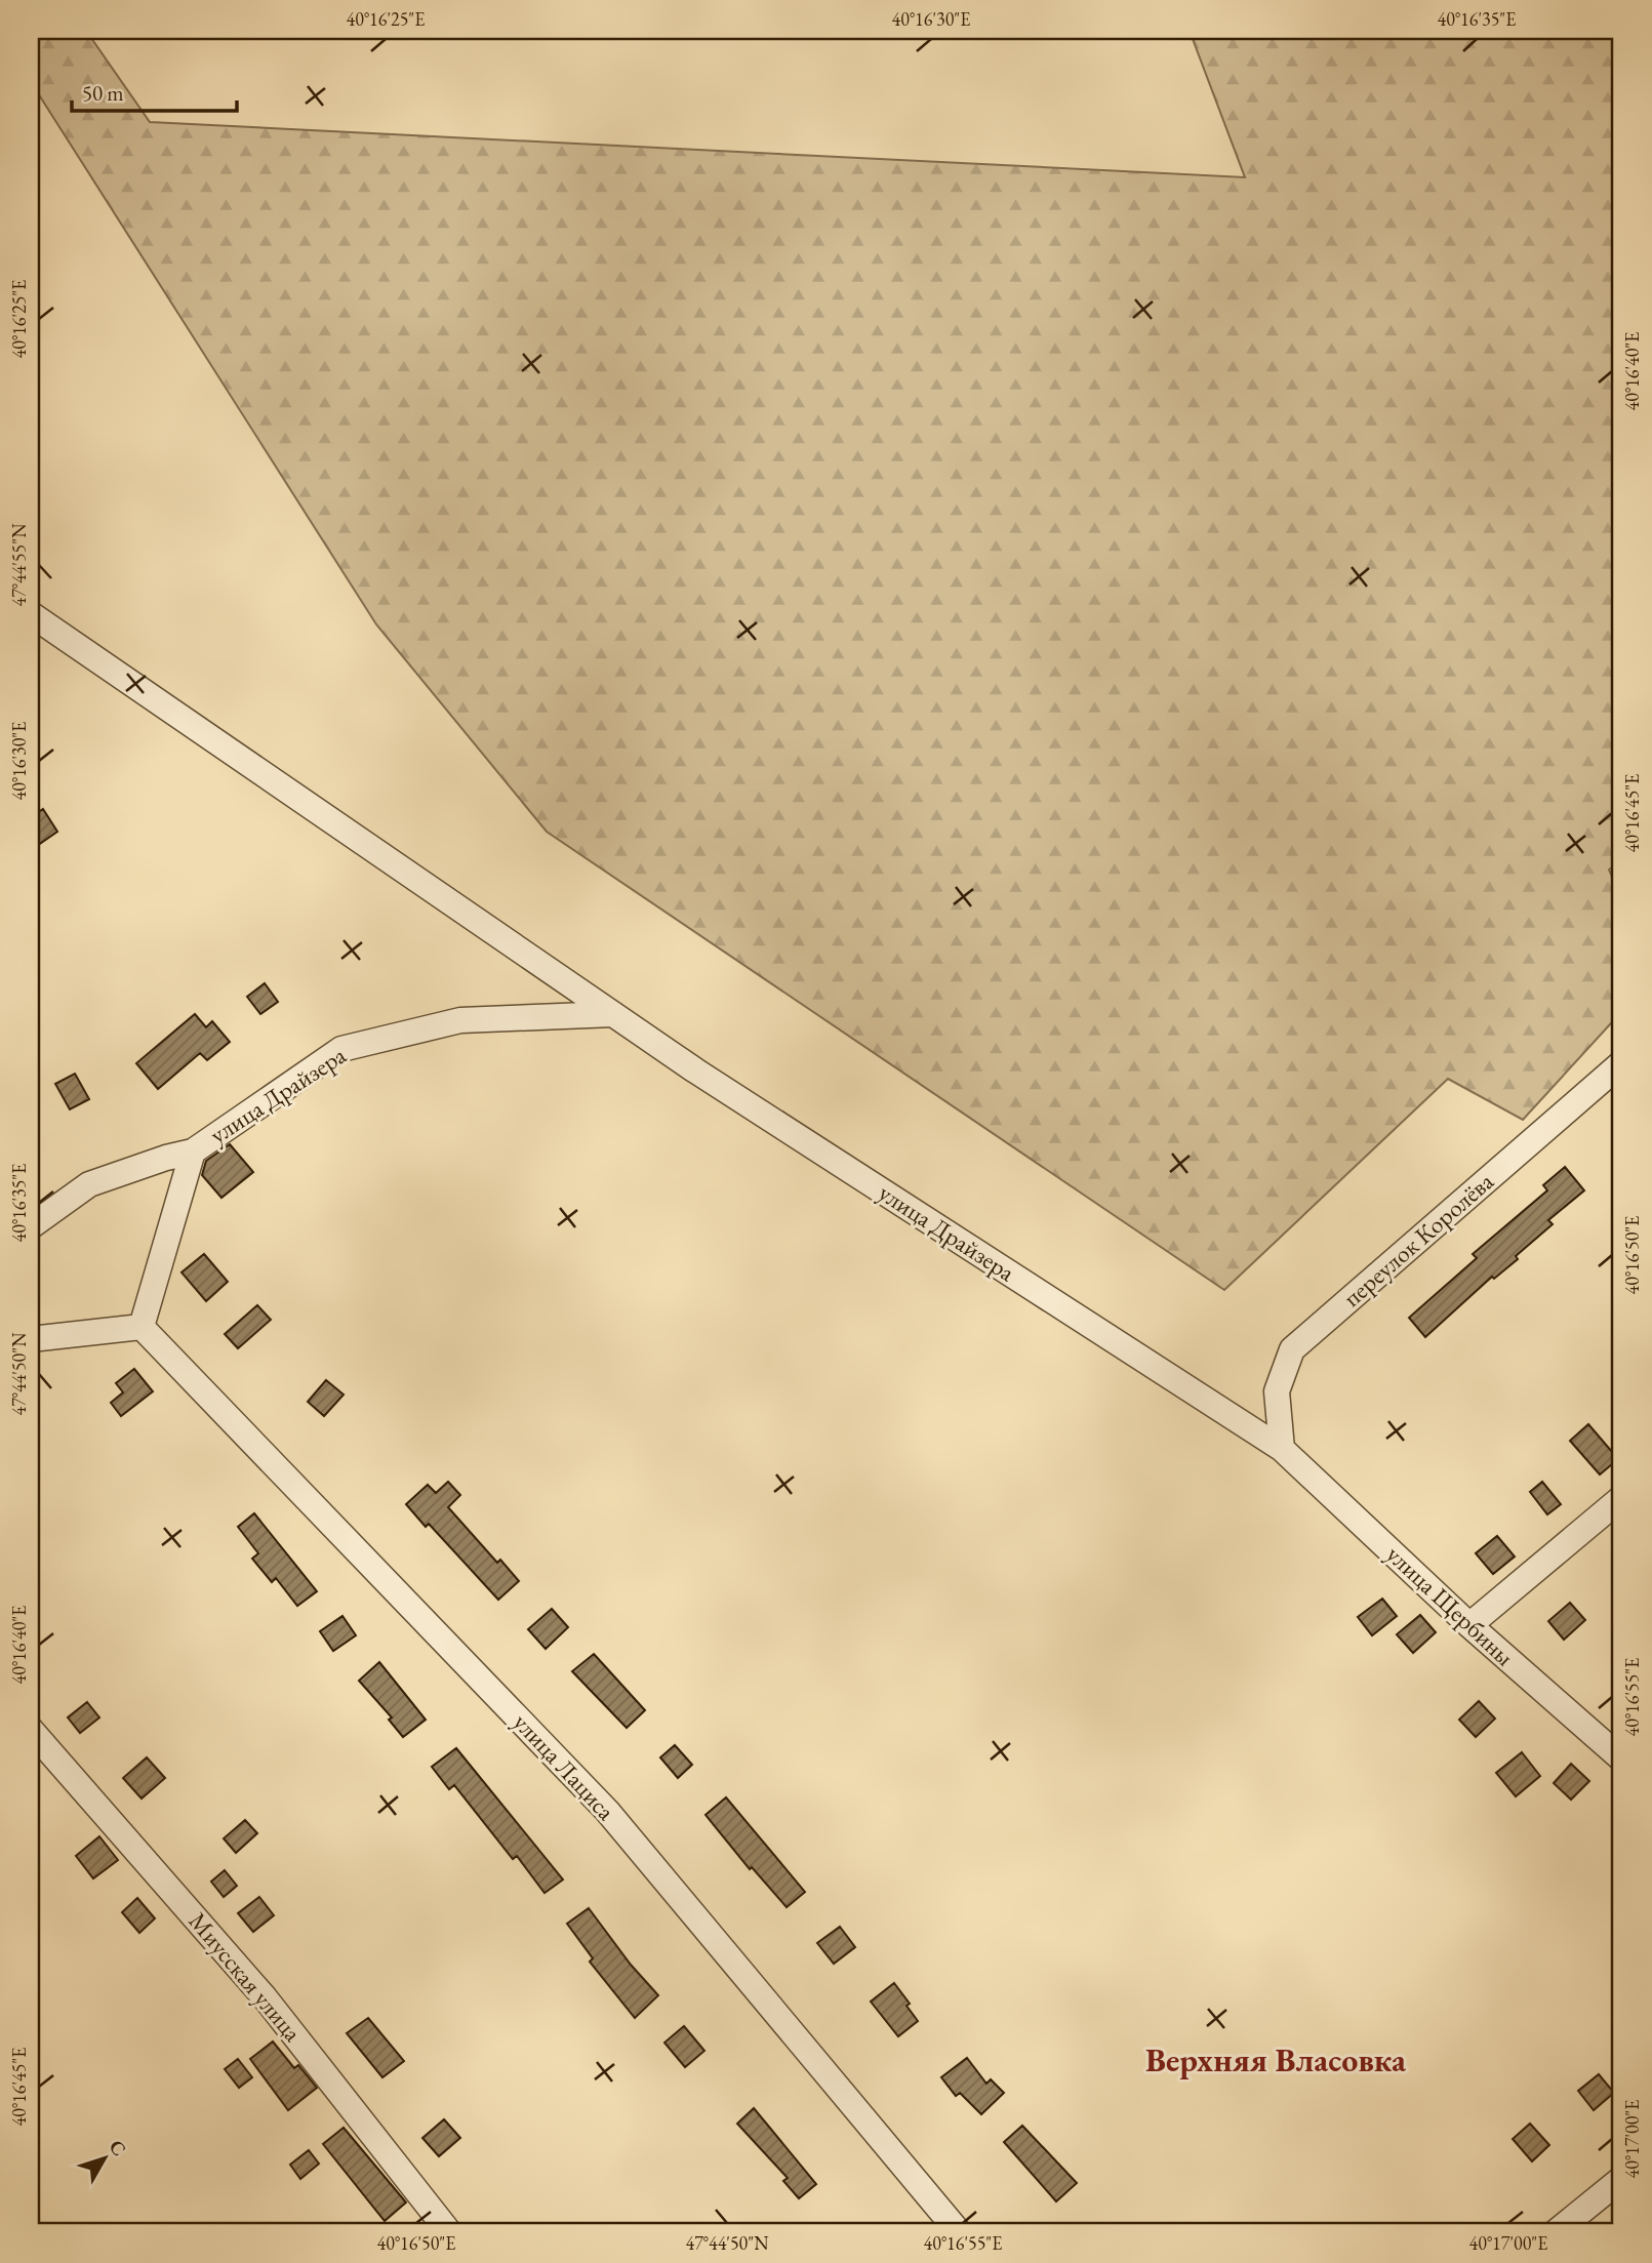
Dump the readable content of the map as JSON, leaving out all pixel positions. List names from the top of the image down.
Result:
{
  "streets": {
    "street": [
      "улица Драйзера",
      "переулок Королёва",
      "улица Щербины",
      "улица Лациса",
      "Миусская улица"
    ]
  },
  "crossings": [
    ["улица Драйзера", "переулок Королёва"],
    ["улица Драйзера", "улица Щербины"],
    ["улица Драйзера", "улица Лациса"],
    ["переулок Королёва", "улица Щербины"]
  ],
  "districts": ["Верхняя Власовка"],
  "scale_bar": "50 m",
  "north": "top right",
  "coordinates": [
    "40°16'25\"E",
    "40°16'30\"E",
    "40°16'35\"E",
    "40°16'40\"E",
    "47°44'55\"N",
    "40°16'45\"E",
    "40°16'50\"E",
    "47°44'50\"N",
    "40°16'55\"E",
    "40°17'00\"E"
  ]
}
